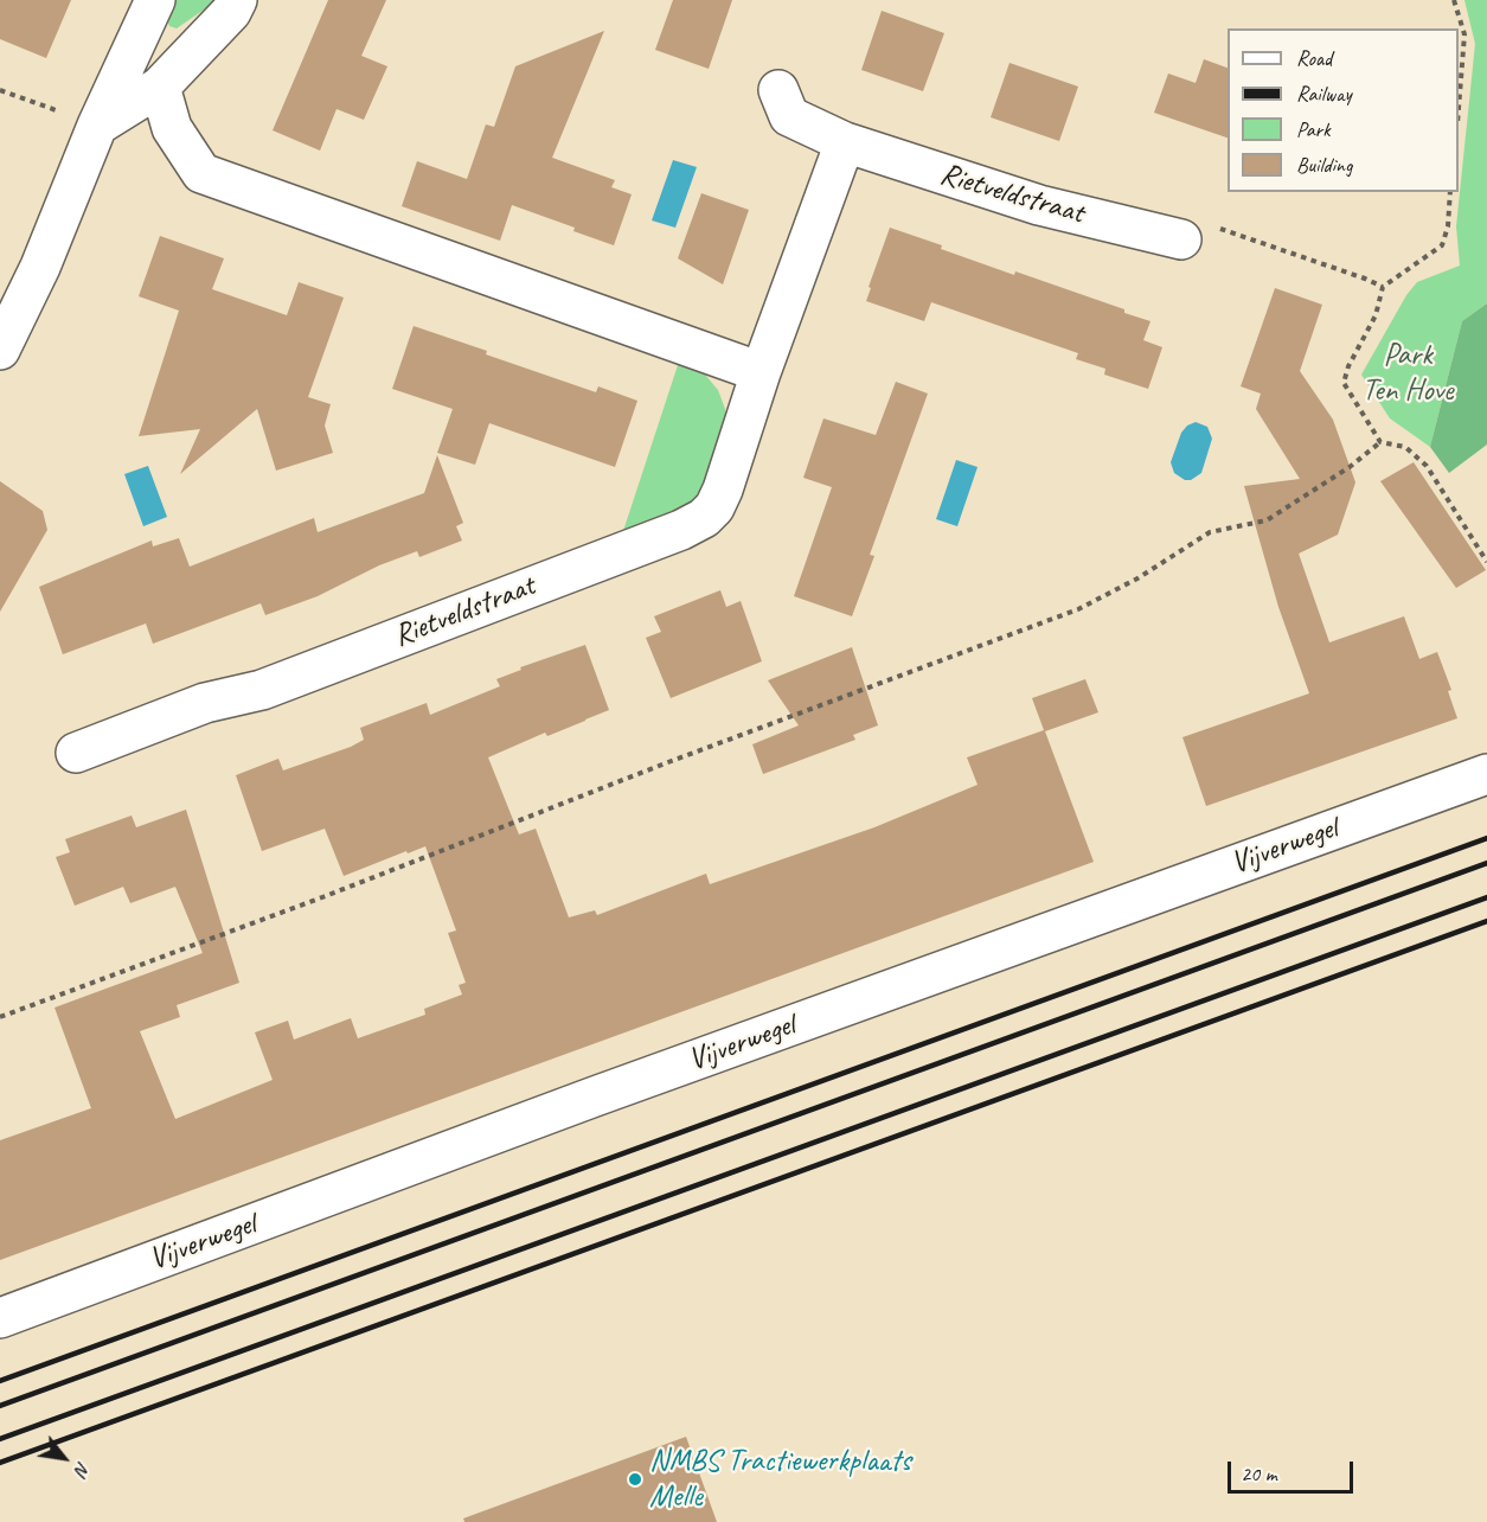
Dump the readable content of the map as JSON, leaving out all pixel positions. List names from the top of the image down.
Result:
{
  "streets": {
    "street": ["Rietveldstraat", "Vijverwegel"]
  },
  "parks": ["Park Ten Hove"],
  "places": ["NMBS Tractiewerkplaats Melle"],
  "legend": [
    "Road",
    "Railway",
    "Park",
    "Building"
  ],
  "scale_bar": "20 m",
  "north": "bottom right"
}
